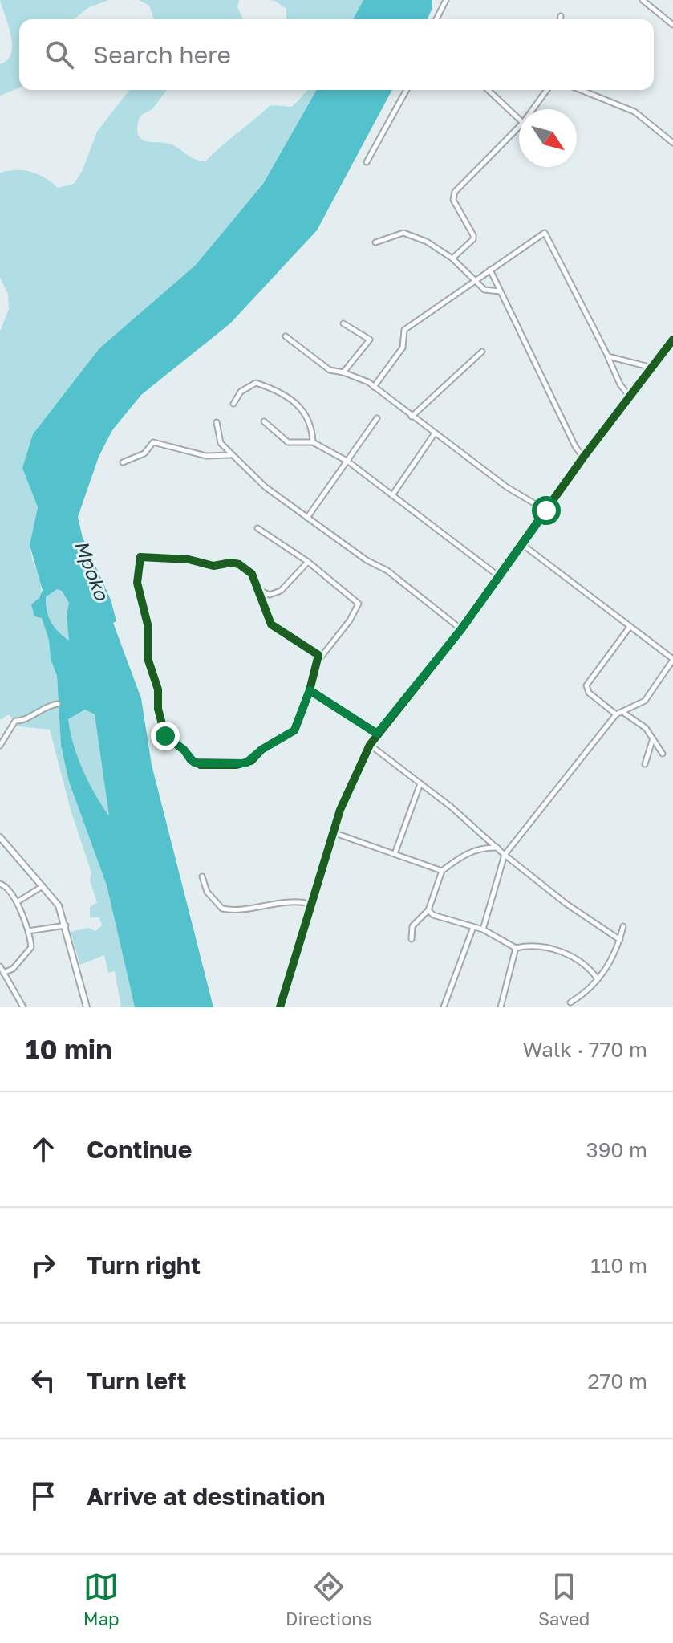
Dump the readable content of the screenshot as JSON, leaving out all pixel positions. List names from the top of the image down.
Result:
{
  "water": ["Mpoko"],
  "north": "bottom right",
  "page": {
    "search": "Search here",
    "heading": ["10 min", "Walk · 770 m"],
    "list": [
      ["Continue", "390 m"],
      ["Turn right", "110 m"],
      ["Turn left", "270 m"],
      "Arrive at destination"
    ],
    "nav": ["Map", "Directions", "Saved"]
  }
}
